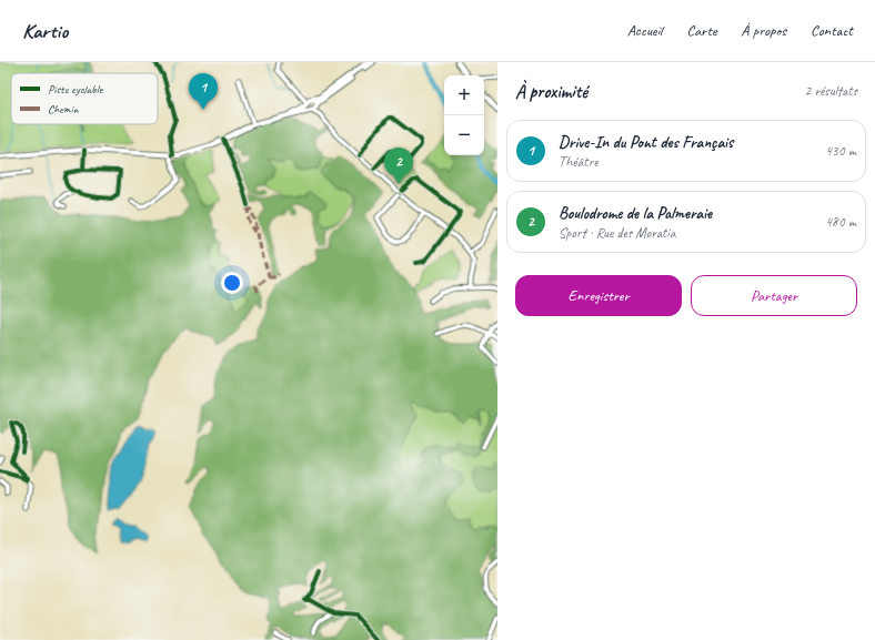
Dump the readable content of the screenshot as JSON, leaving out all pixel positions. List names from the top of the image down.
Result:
{
  "legend": ["Piste cyclable", "Chemin"],
  "page": {
    "header": "Kartio",
    "nav": [
      "Accueil",
      "Carte",
      "À propos",
      "Contact"
    ],
    "heading": ["À proximité", "2 résultats"],
    "pins": ["1", "2"],
    "map_buttons": ["+", "−"],
    "list": [
      {
        "mark": "1",
        "name": "Drive-In du Pont des Français",
        "note": "Théâtre",
        "value": "430 m"
      },
      {
        "mark": "2",
        "name": "Boulodrome de la Palmeraie",
        "note": "Sport · Rue des Moratia",
        "value": "480 m"
      }
    ],
    "buttons": ["Enregistrer", "Partager"]
  }
}
